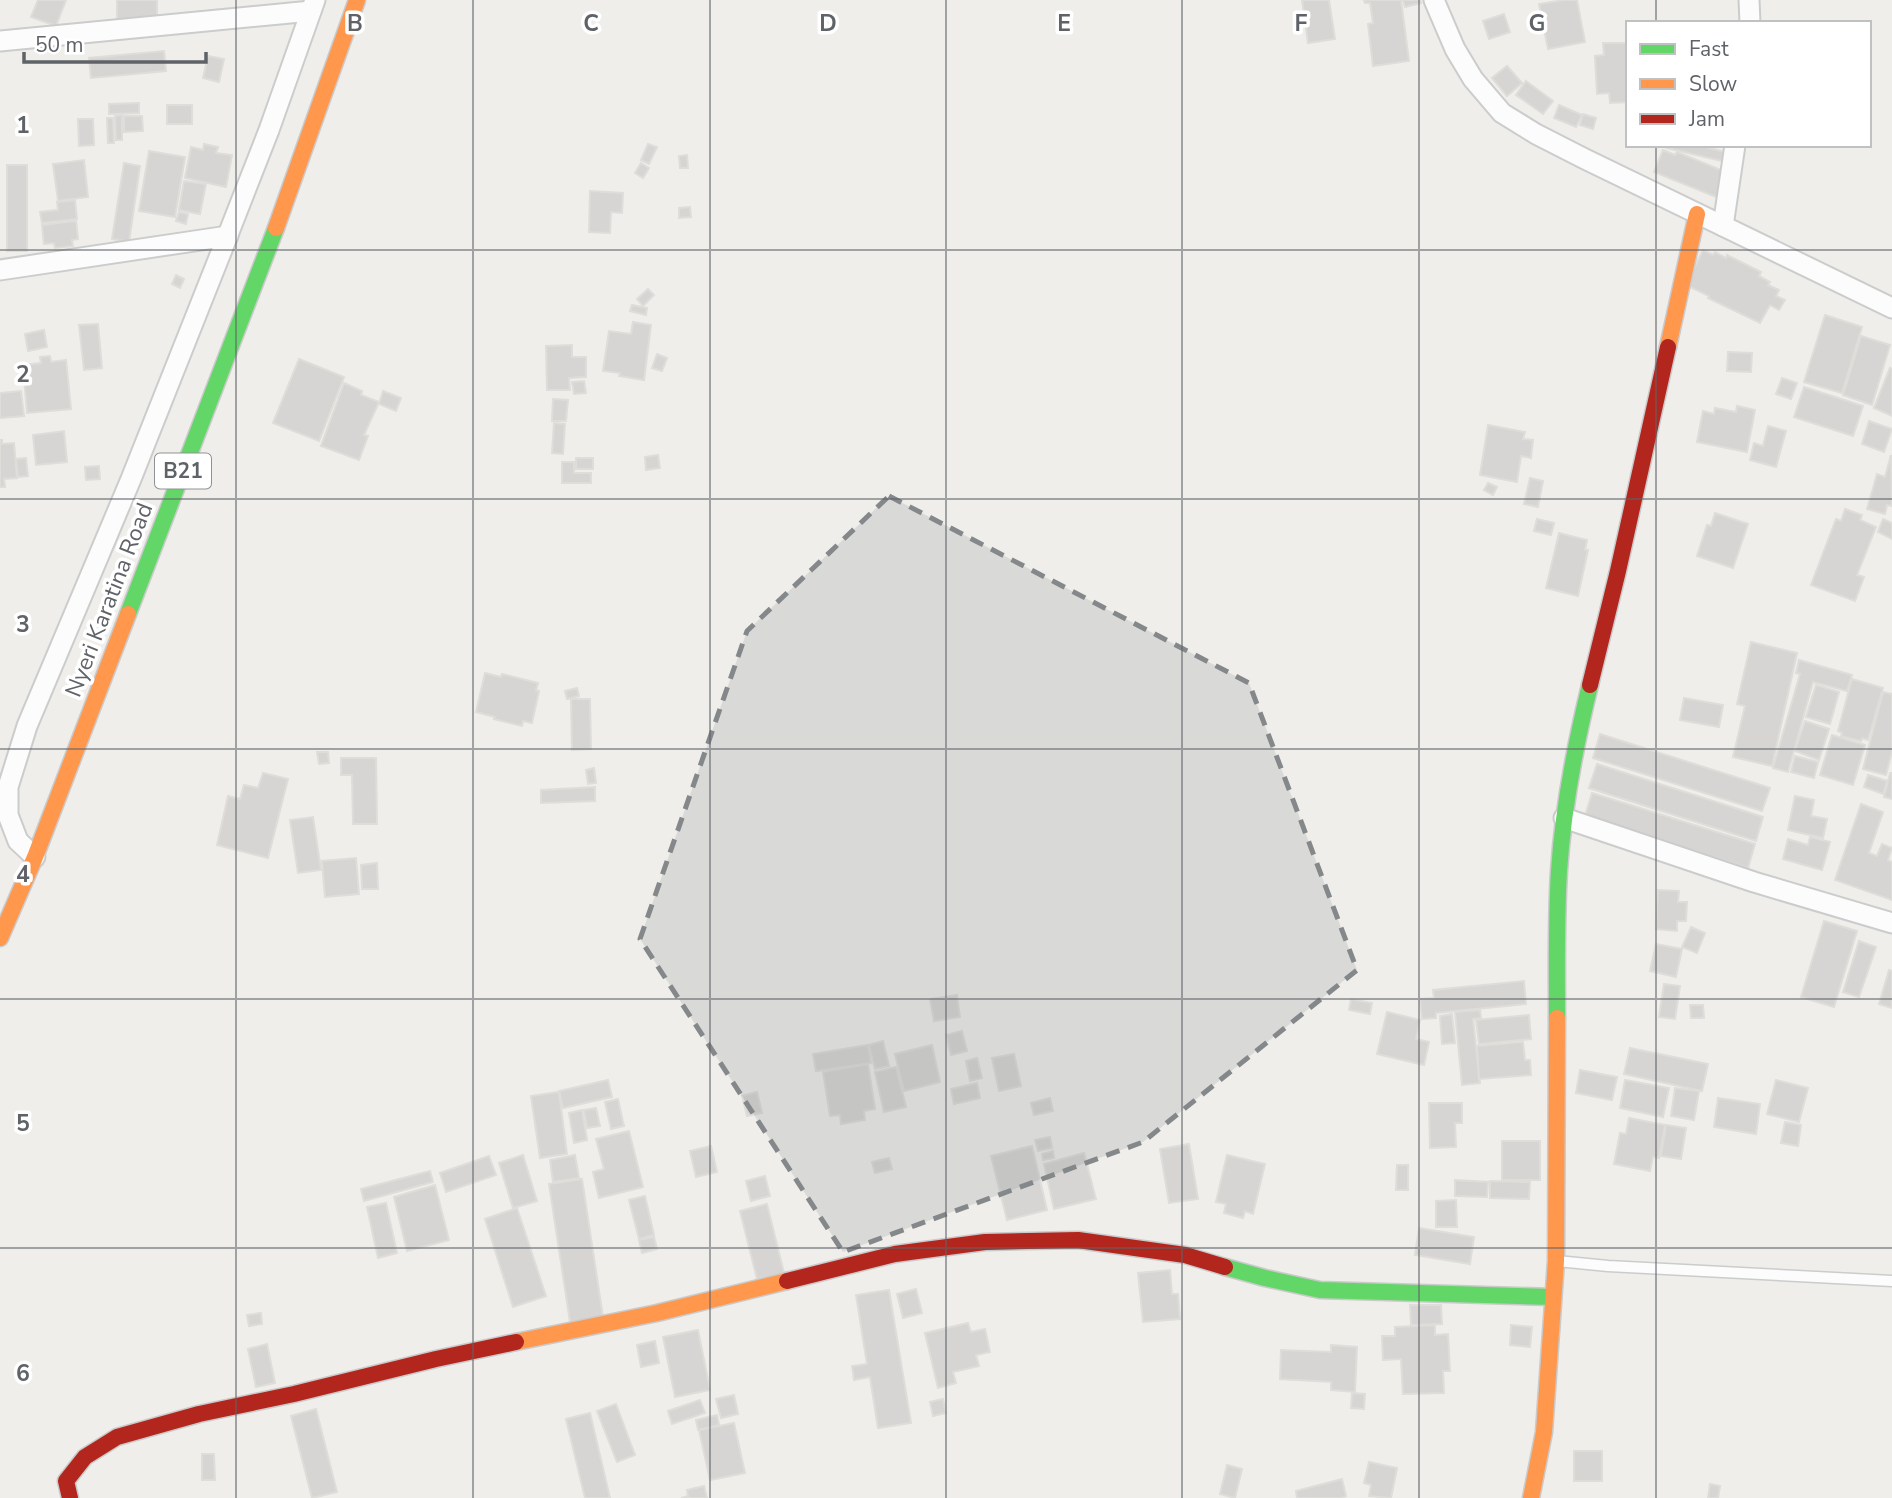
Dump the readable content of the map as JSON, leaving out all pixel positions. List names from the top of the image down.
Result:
{
  "streets": {
    "main road": ["B21", "Nyeri Karatina Road"]
  },
  "legend": ["Fast", "Slow", "Jam"],
  "scale_bar": "50 m",
  "grid": {
    "columns": [
      "B",
      "C",
      "D",
      "E",
      "F",
      "G"
    ],
    "rows": [
      "1",
      "2",
      "3",
      "4",
      "5",
      "6"
    ]
  }
}
